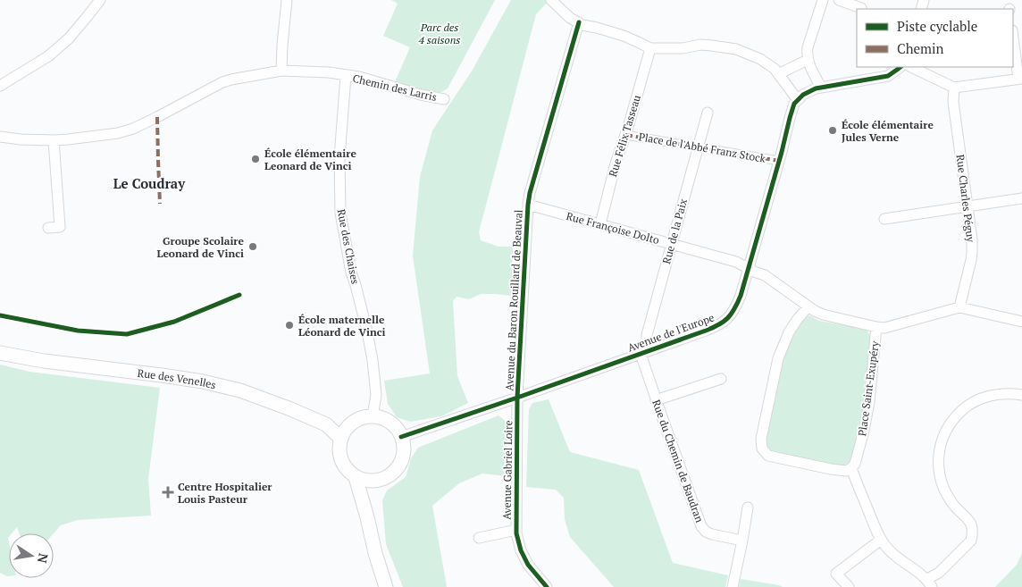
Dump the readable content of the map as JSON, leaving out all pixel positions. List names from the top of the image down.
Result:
{
  "streets": {
    "street": [
      "Chemin des Larris",
      "Rue Félix Tasseau",
      "Place de l'Abbé Franz Stock",
      "Rue Charles Péguy",
      "Rue Françoise Dolto",
      "Rue de la Paix",
      "Rue des Chaises",
      "Avenue du Baron Rouillard de Beauval",
      "Avenue de l'Europe",
      "Rue des Venelles",
      "Place Saint-Exupéry",
      "Rue du Chemin de Baudran",
      "Avenue Gabriel Loire"
    ]
  },
  "crossings": [
    ["Chemin des Larris", "Rue des Chaises"],
    ["Rue Félix Tasseau", "Place de l'Abbé Franz Stock"],
    ["Rue Félix Tasseau", "Rue Françoise Dolto"],
    ["Place de l'Abbé Franz Stock", "Rue de la Paix"],
    ["Place de l'Abbé Franz Stock", "Avenue de l'Europe"],
    ["Rue Françoise Dolto", "Rue de la Paix"],
    ["Rue Françoise Dolto", "Avenue du Baron Rouillard de Beauval"],
    ["Rue Françoise Dolto", "Avenue de l'Europe"],
    ["Rue Françoise Dolto", "Place Saint-Exupéry"],
    ["Rue de la Paix", "Avenue de l'Europe"],
    ["Rue de la Paix", "Rue du Chemin de Baudran"],
    ["Rue des Chaises", "Avenue de l'Europe"],
    ["Rue des Chaises", "Rue des Venelles"],
    ["Avenue du Baron Rouillard de Beauval", "Avenue de l'Europe"],
    ["Avenue du Baron Rouillard de Beauval", "Avenue Gabriel Loire"],
    ["Avenue de l'Europe", "Rue des Venelles"],
    ["Avenue de l'Europe", "Rue du Chemin de Baudran"],
    ["Avenue de l'Europe", "Avenue Gabriel Loire"]
  ],
  "districts": ["Le Coudray"],
  "parks": ["Parc des 4 saisons"],
  "places": {
    "other": [
      "École élémentaire Jules Verne",
      "École élémentaire Leonard de Vinci",
      "Groupe Scolaire Leonard de Vinci",
      "École maternelle Léonard de Vinci"
    ],
    "health": ["Centre Hospitalier Louis Pasteur"]
  },
  "legend": ["Piste cyclable", "Chemin"],
  "north": "right"
}
